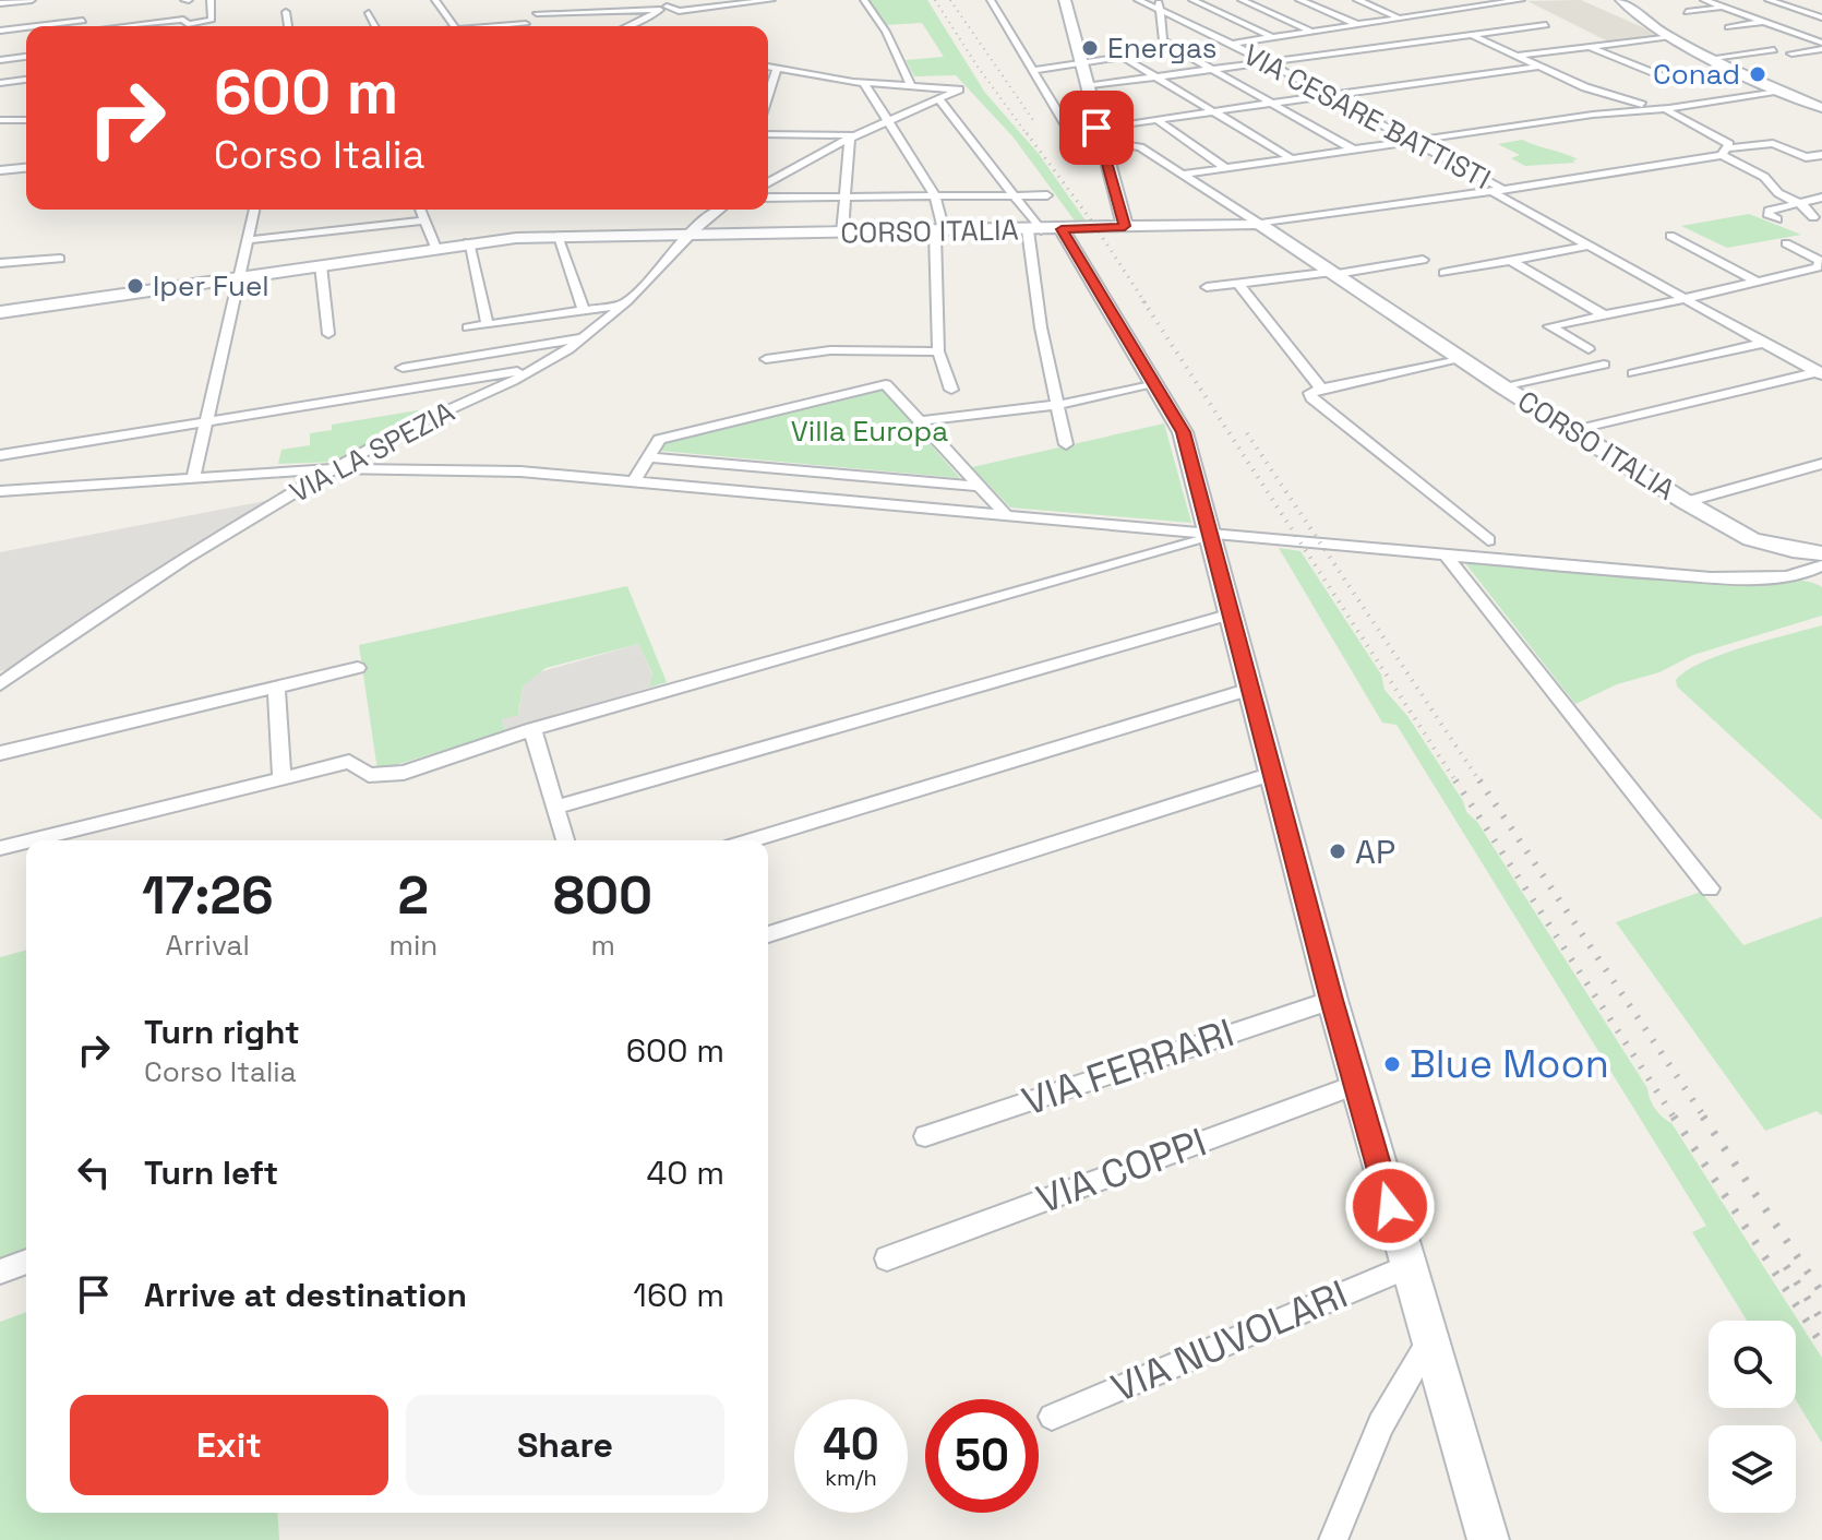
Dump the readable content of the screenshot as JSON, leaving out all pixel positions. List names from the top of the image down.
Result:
{
  "streets": {
    "street": [
      "VIA CESARE BATTISTI",
      "CORSO ITALIA",
      "VIA LA SPEZIA",
      "VIA FERRARI",
      "VIA COPPI",
      "VIA NUVOLARI"
    ]
  },
  "crossings": [
    ["CORSO ITALIA", "VIA LA SPEZIA"]
  ],
  "parks": ["Villa Europa"],
  "places": [
    "Energas",
    "Conad",
    "Iper Fuel",
    "AP",
    "Blue Moon"
  ],
  "page": {
    "turn": ["600 m", "Corso Italia"],
    "eta": [
      "17:26",
      "Arrival",
      "2",
      "min",
      "800",
      "m"
    ],
    "list": [
      {
        "name": "Turn right",
        "note": "Corso Italia",
        "value": "600 m"
      },
      {
        "name": "Turn left",
        "value": "40 m"
      },
      {
        "name": "Arrive at destination",
        "value": "160 m"
      }
    ],
    "buttons": ["Exit", "Share"],
    "speed": "40 km/h",
    "limit": "50"
  }
}
